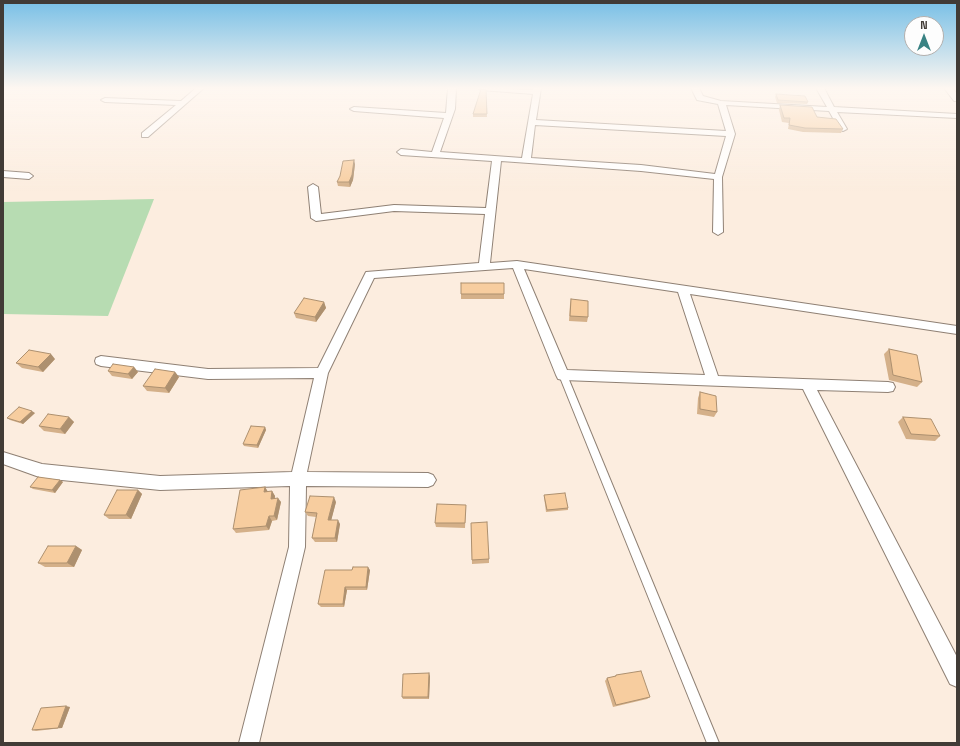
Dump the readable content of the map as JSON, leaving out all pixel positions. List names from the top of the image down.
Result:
{
  "north": "top"
}
